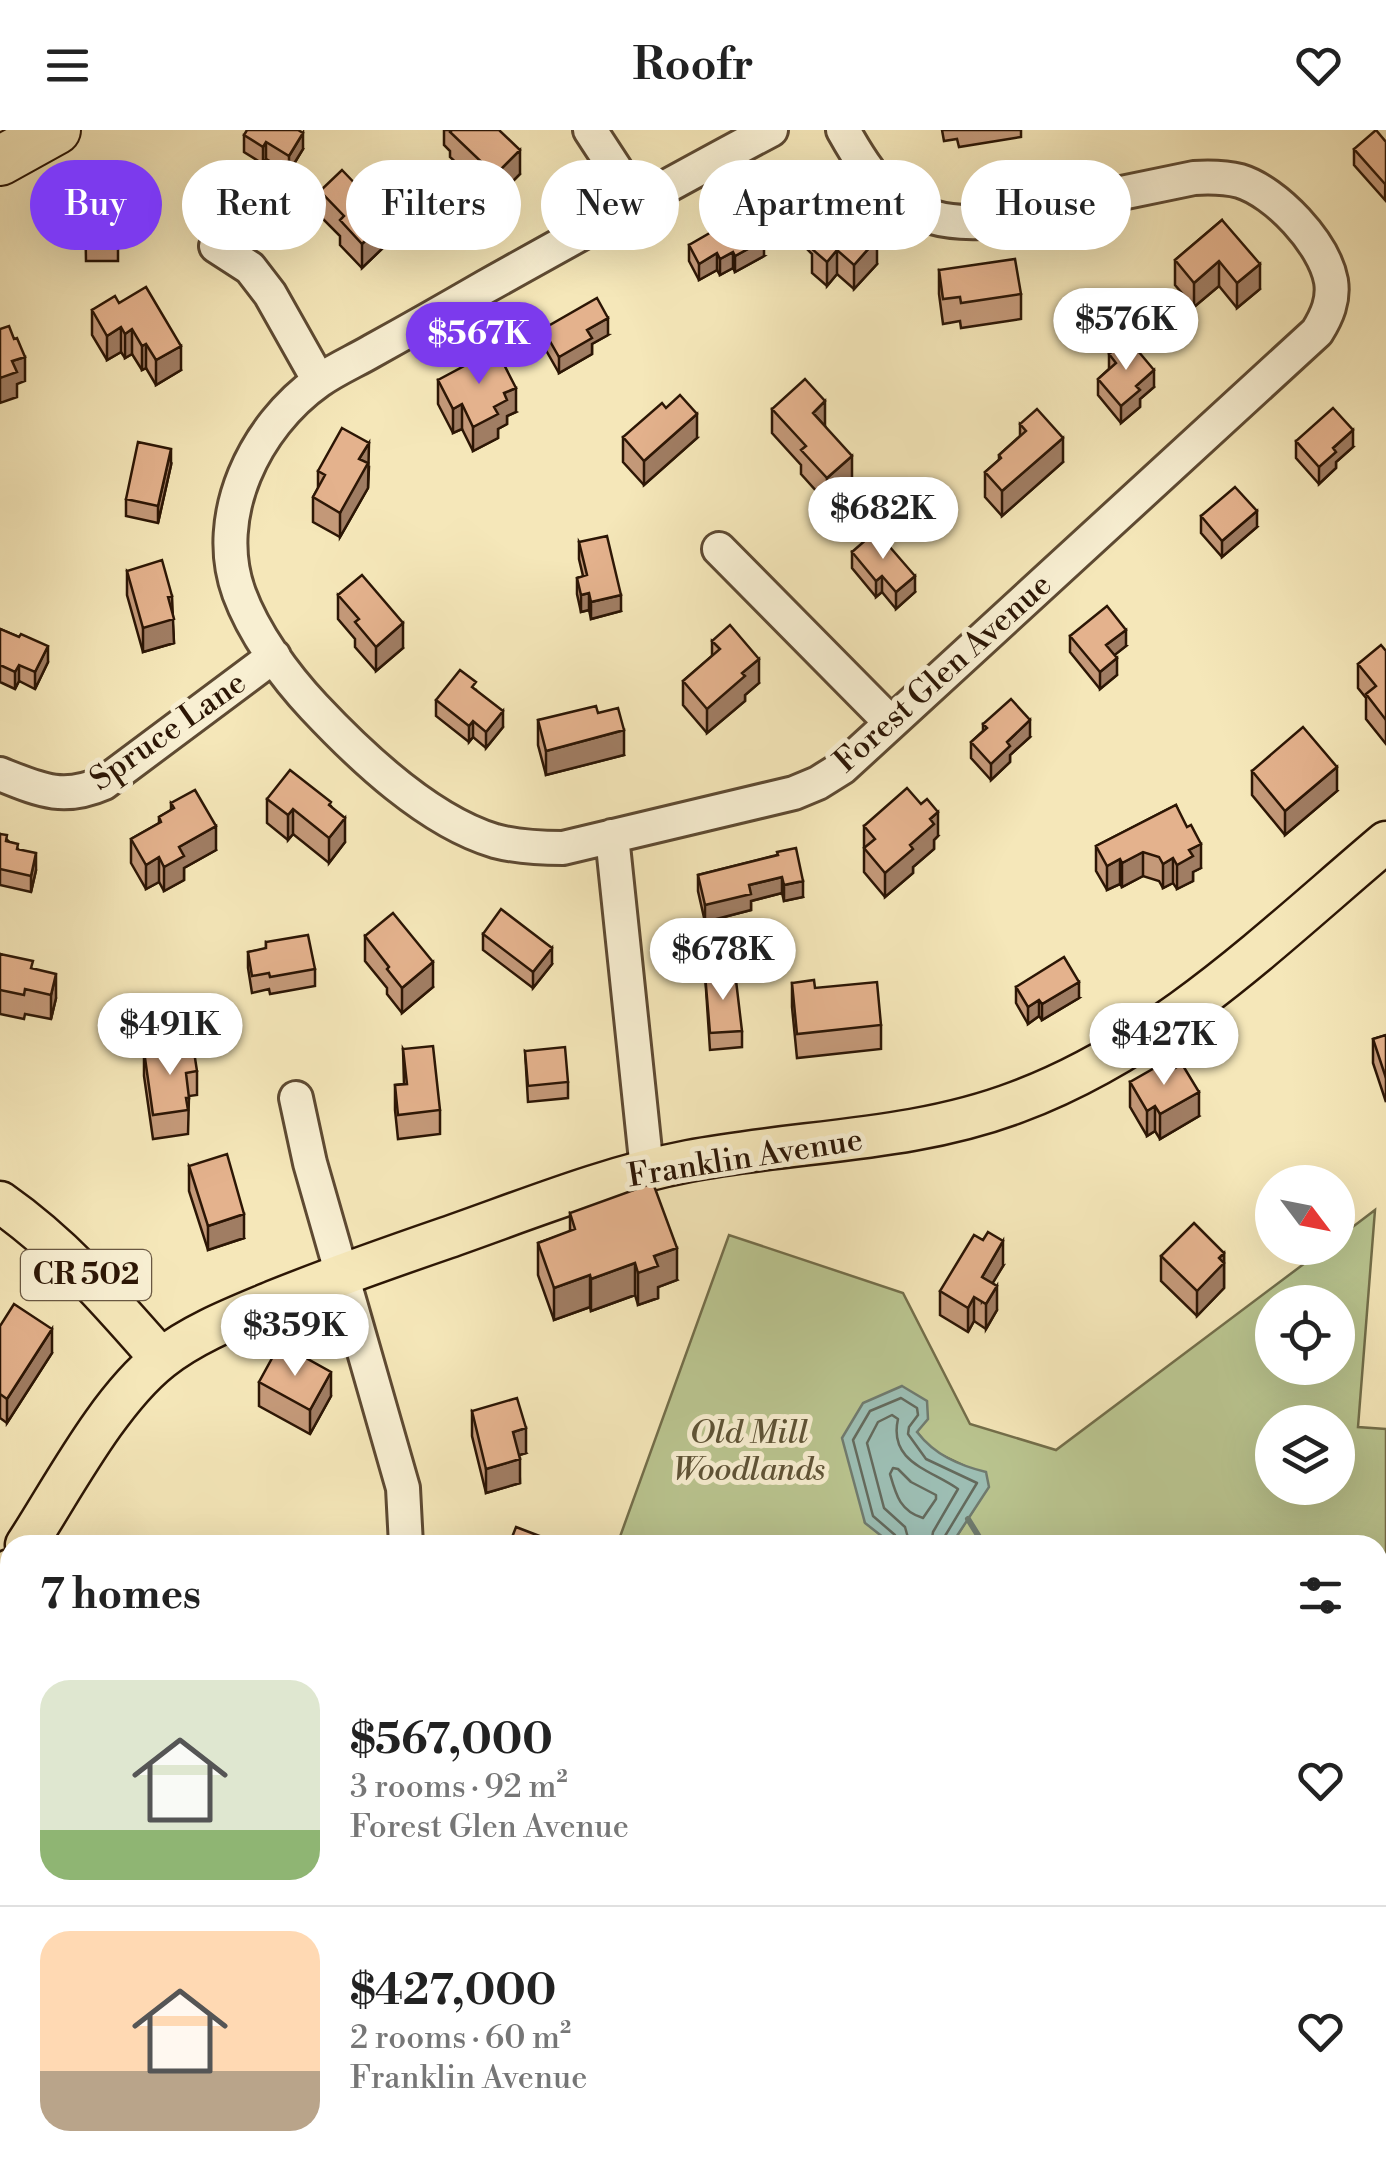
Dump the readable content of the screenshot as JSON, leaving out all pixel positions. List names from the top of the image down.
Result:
{
  "streets": {
    "main road": ["Franklin Avenue", "CR 502"],
    "street": ["Forest Glen Avenue", "Spruce Lane"]
  },
  "crossings": [
    ["Forest Glen Avenue", "Spruce Lane"],
    ["Franklin Avenue", "CR 502"]
  ],
  "parks": ["Old Mill Woodlands"],
  "north": "bottom right",
  "page": {
    "header": "Roofr",
    "chip": [
      "Buy",
      "Rent",
      "Filters",
      "New",
      "Apartment",
      "House"
    ],
    "price": [
      "$576K",
      "$567K",
      "$682K",
      "$678K",
      "$491K",
      "$427K",
      "$359K"
    ],
    "heading": "7 homes",
    "list": [
      {
        "name": "$567,000",
        "note": "3 rooms · 92 m² · Forest Glen Avenue"
      },
      {
        "name": "$427,000",
        "note": "2 rooms · 60 m² · Franklin Avenue"
      }
    ]
  }
}
